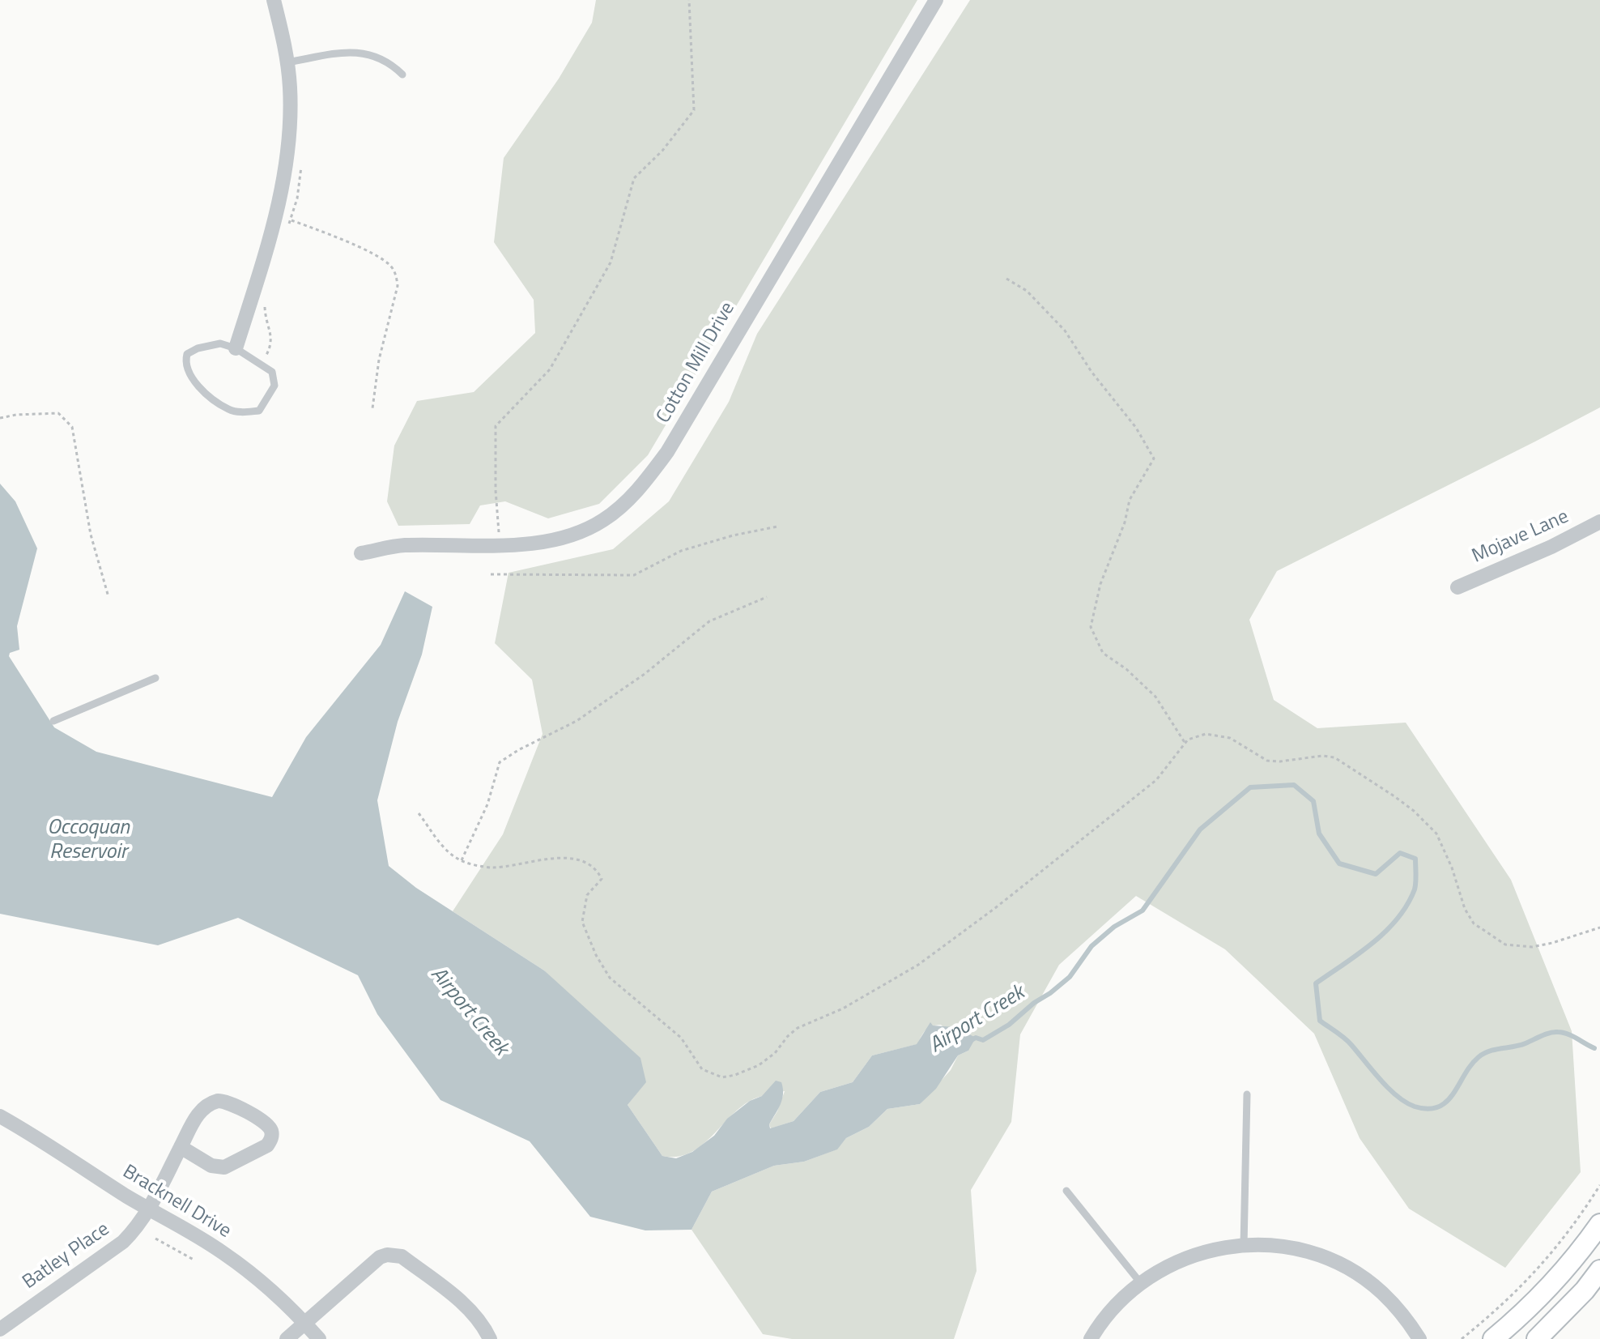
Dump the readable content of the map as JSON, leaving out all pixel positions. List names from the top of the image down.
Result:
{
  "streets": {
    "street": [
      "Cotton Mill Drive",
      "Mojave Lane",
      "Bracknell Drive",
      "Batley Place"
    ]
  },
  "crossings": [
    ["Bracknell Drive", "Batley Place"]
  ],
  "water": ["Occoquan Reservoir", "Airport Creek"]
}
